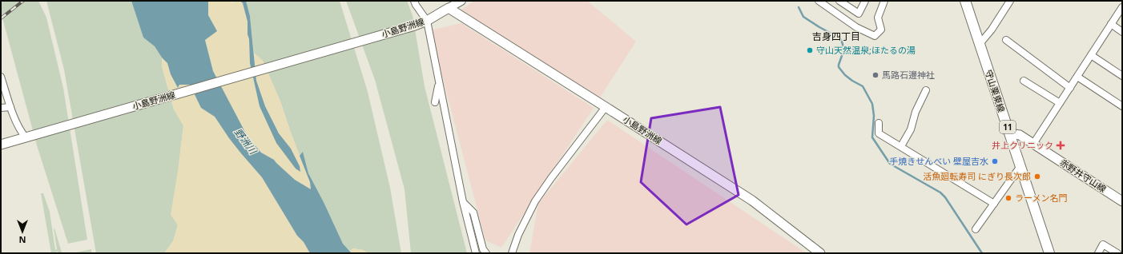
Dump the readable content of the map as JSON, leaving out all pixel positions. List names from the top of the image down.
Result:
{
  "streets": {
    "main road": [
      "小島野洲線",
      "守山栗東線",
      "11",
      "赤野井守山線"
    ]
  },
  "crossings": [
    ["守山栗東線", "赤野井守山線"]
  ],
  "districts": ["吉身四丁目"],
  "water": ["野洲川"],
  "places": {
    "other": [
      "守山天然温泉;ほたるの湯",
      "馬路石邊神社",
      "手焼きせんべい 壁屋吉水",
      "活魚廻転寿司 にぎり長次郎",
      "ラーメン名門"
    ],
    "health": ["井上クリニック"]
  },
  "north": "bottom"
}
